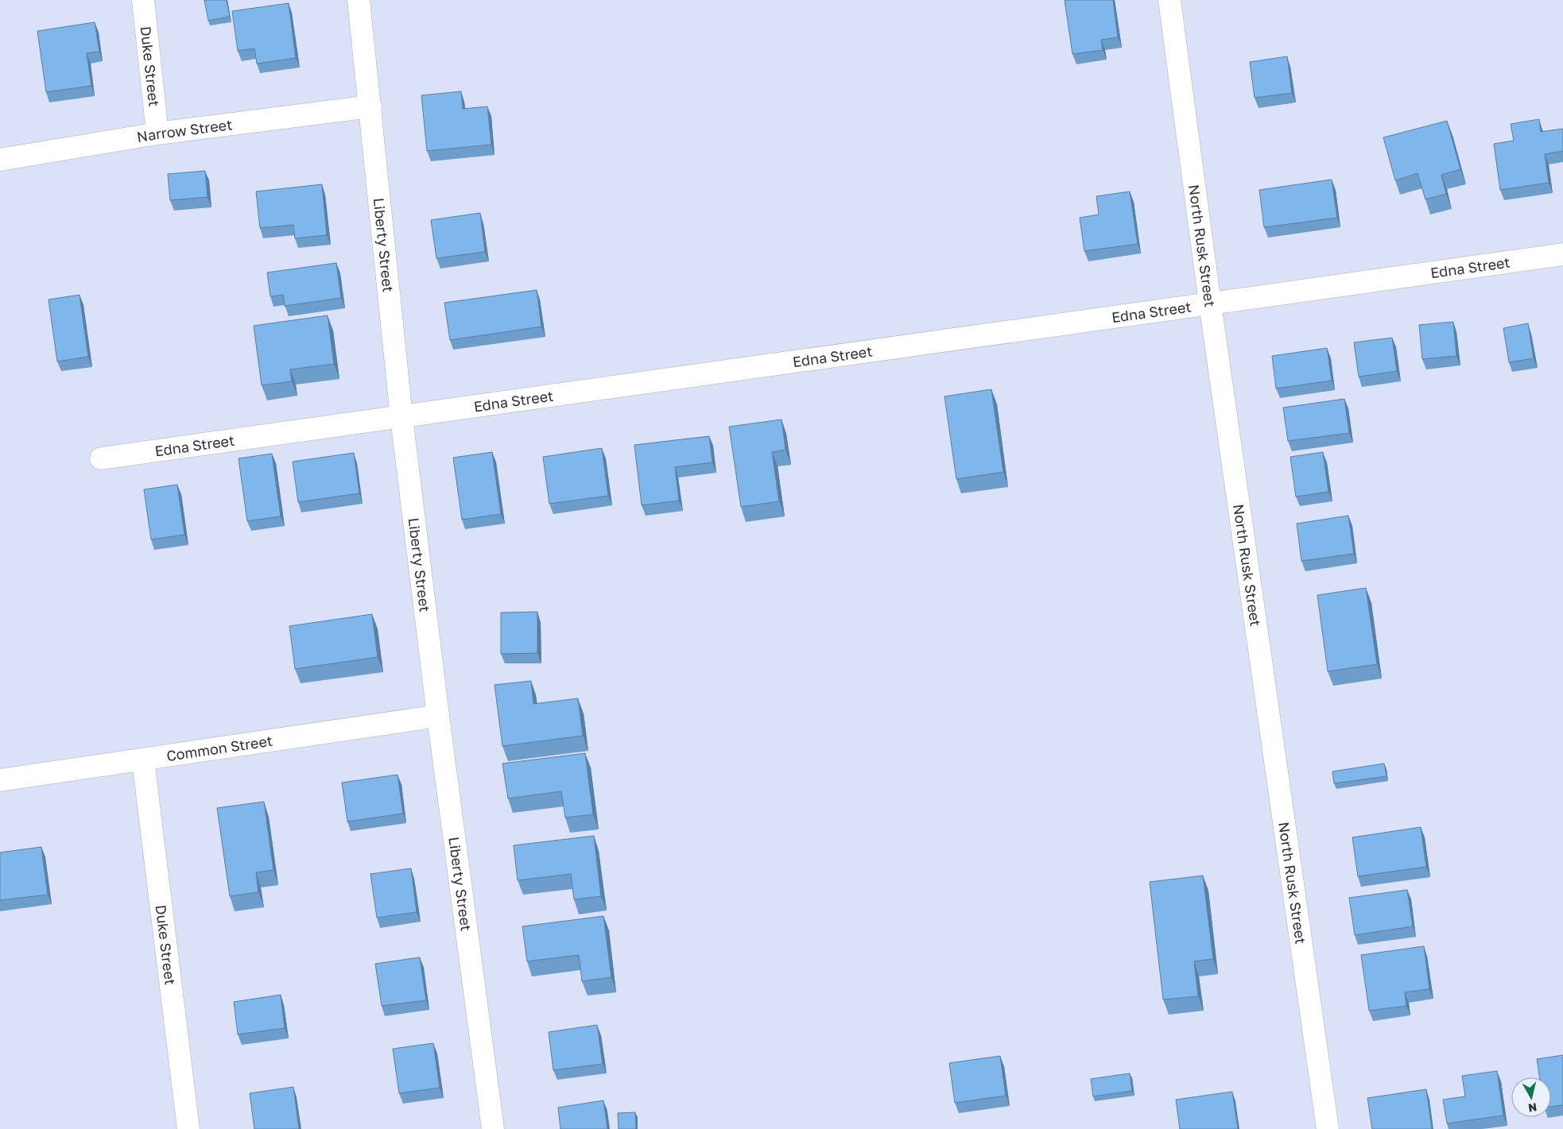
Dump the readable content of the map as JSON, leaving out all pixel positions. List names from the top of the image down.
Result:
{
  "streets": {
    "street": [
      "Duke Street",
      "Narrow Street",
      "Liberty Street",
      "North Rusk Street",
      "Edna Street",
      "Common Street"
    ]
  },
  "crossings": [
    ["Duke Street", "Narrow Street"],
    ["Duke Street", "Common Street"],
    ["Narrow Street", "Liberty Street"],
    ["Liberty Street", "Edna Street"],
    ["Liberty Street", "Common Street"],
    ["North Rusk Street", "Edna Street"]
  ],
  "north": "bottom"
}
